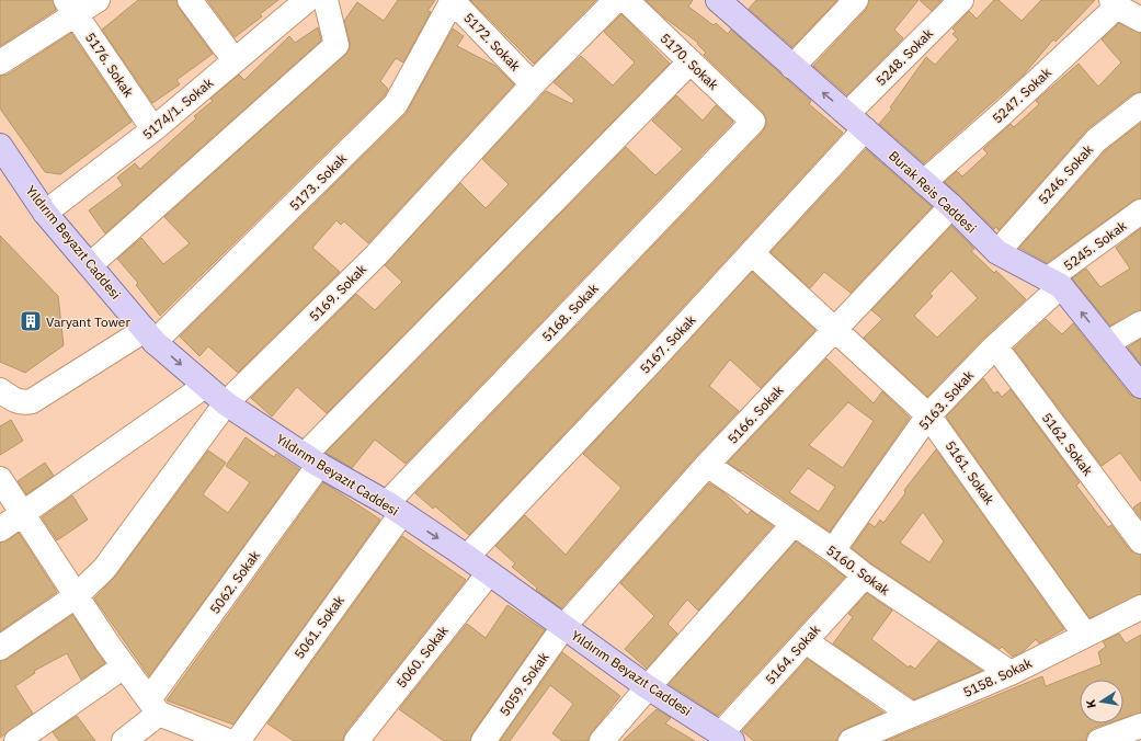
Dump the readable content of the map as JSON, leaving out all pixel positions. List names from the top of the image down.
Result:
{
  "streets": {
    "main road": ["Burak Reis Caddesi", "Yıldırım Beyazıt Caddesi"],
    "street": [
      "5172. Sokak",
      "5248. Sokak",
      "5170. Sokak",
      "5176. Sokak",
      "5247. Sokak",
      "5174/1. Sokak",
      "5246. Sokak",
      "5173. Sokak",
      "5245. Sokak",
      "5169. Sokak",
      "5168. Sokak",
      "5167. Sokak",
      "5163. Sokak",
      "5166. Sokak",
      "5162. Sokak",
      "5161. Sokak",
      "5160. Sokak",
      "5062. Sokak",
      "5061. Sokak",
      "5164. Sokak",
      "5060. Sokak",
      "5158. Sokak",
      "5059. Sokak"
    ]
  },
  "crossings": [
    ["5172. Sokak", "5173. Sokak"],
    ["5172. Sokak", "5169. Sokak"],
    ["5248. Sokak", "Burak Reis Caddesi"],
    ["5248. Sokak", "5167. Sokak"],
    ["5170. Sokak", "5168. Sokak"],
    ["5170. Sokak", "5062. Sokak"],
    ["5176. Sokak", "5174/1. Sokak"],
    ["5247. Sokak", "Burak Reis Caddesi"],
    ["5174/1. Sokak", "Yıldırım Beyazıt Caddesi"],
    ["5246. Sokak", "Burak Reis Caddesi"],
    ["5173. Sokak", "Yıldırım Beyazıt Caddesi"],
    ["Burak Reis Caddesi", "5245. Sokak"],
    ["Burak Reis Caddesi", "5167. Sokak"],
    ["Burak Reis Caddesi", "5163. Sokak"],
    ["Burak Reis Caddesi", "5166. Sokak"],
    ["Yıldırım Beyazıt Caddesi", "5169. Sokak"],
    ["Yıldırım Beyazıt Caddesi", "5168. Sokak"],
    ["Yıldırım Beyazıt Caddesi", "5167. Sokak"],
    ["Yıldırım Beyazıt Caddesi", "5166. Sokak"],
    ["Yıldırım Beyazıt Caddesi", "5062. Sokak"],
    ["Yıldırım Beyazıt Caddesi", "5061. Sokak"],
    ["Yıldırım Beyazıt Caddesi", "5164. Sokak"],
    ["Yıldırım Beyazıt Caddesi", "5060. Sokak"],
    ["Yıldırım Beyazıt Caddesi", "5059. Sokak"],
    ["5245. Sokak", "5163. Sokak"],
    ["5168. Sokak", "5061. Sokak"],
    ["5167. Sokak", "5161. Sokak"],
    ["5163. Sokak", "5162. Sokak"],
    ["5163. Sokak", "5161. Sokak"],
    ["5163. Sokak", "5160. Sokak"],
    ["5166. Sokak", "5161. Sokak"],
    ["5166. Sokak", "5160. Sokak"],
    ["5166. Sokak", "5059. Sokak"],
    ["5161. Sokak", "5158. Sokak"],
    ["5160. Sokak", "5164. Sokak"],
    ["5160. Sokak", "5158. Sokak"]
  ],
  "places": {
    "building": ["Varyant Tower"]
  },
  "north": "left"
}
